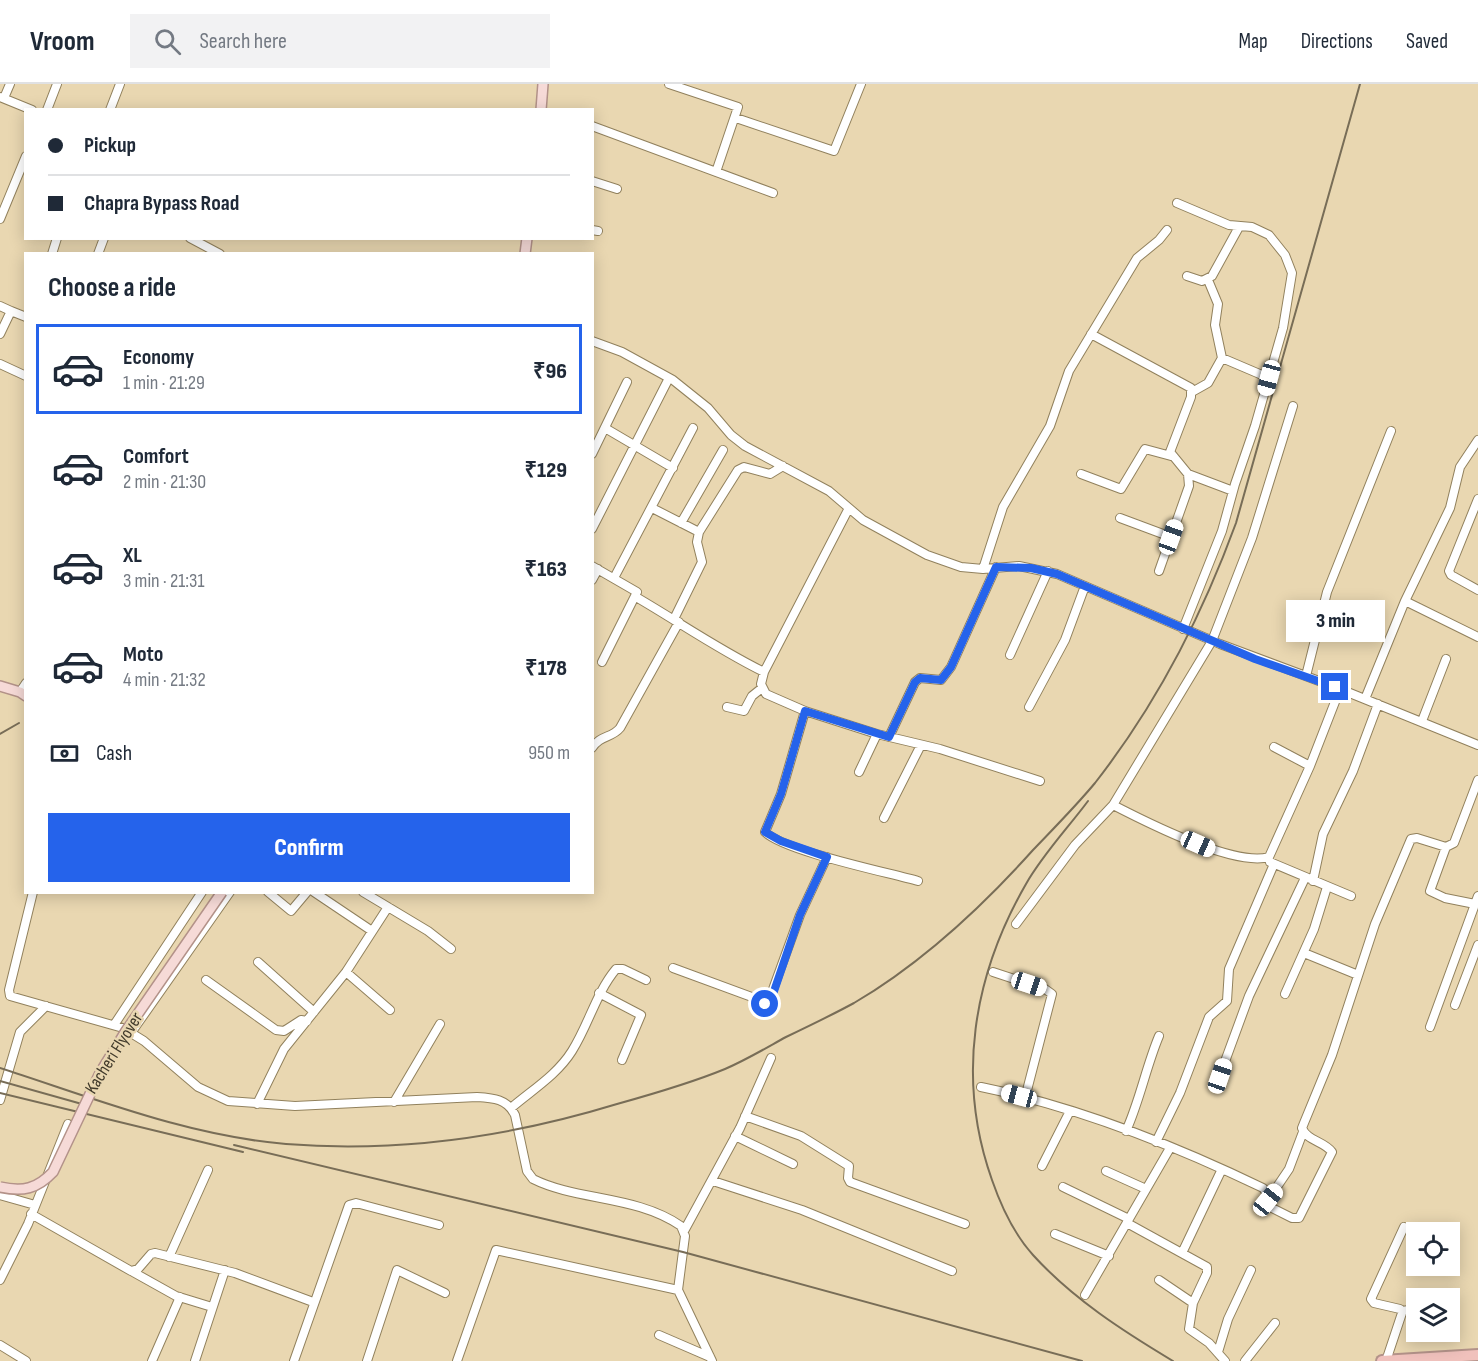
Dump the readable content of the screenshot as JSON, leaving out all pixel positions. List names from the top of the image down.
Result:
{
  "streets": {
    "main road": ["Kacheri Flyover"]
  },
  "page": {
    "header": "Vroom",
    "search": "Search here",
    "nav": ["Map", "Directions", "Saved"],
    "banner": ["Pickup", "Chapra Bypass Road"],
    "heading": "Choose a ride",
    "list": [
      {
        "name": "Economy",
        "note": "1 min · 21:29",
        "value": "₹96"
      },
      {
        "name": "Comfort",
        "note": "2 min · 21:30",
        "value": "₹129"
      },
      {
        "name": "XL",
        "note": "3 min · 21:31",
        "value": "₹163"
      },
      {
        "name": "Moto",
        "note": "4 min · 21:32",
        "value": "₹178"
      }
    ],
    "bubble": "3 min",
    "pay": ["Cash", "950 m"],
    "buttons": "Confirm"
  }
}
